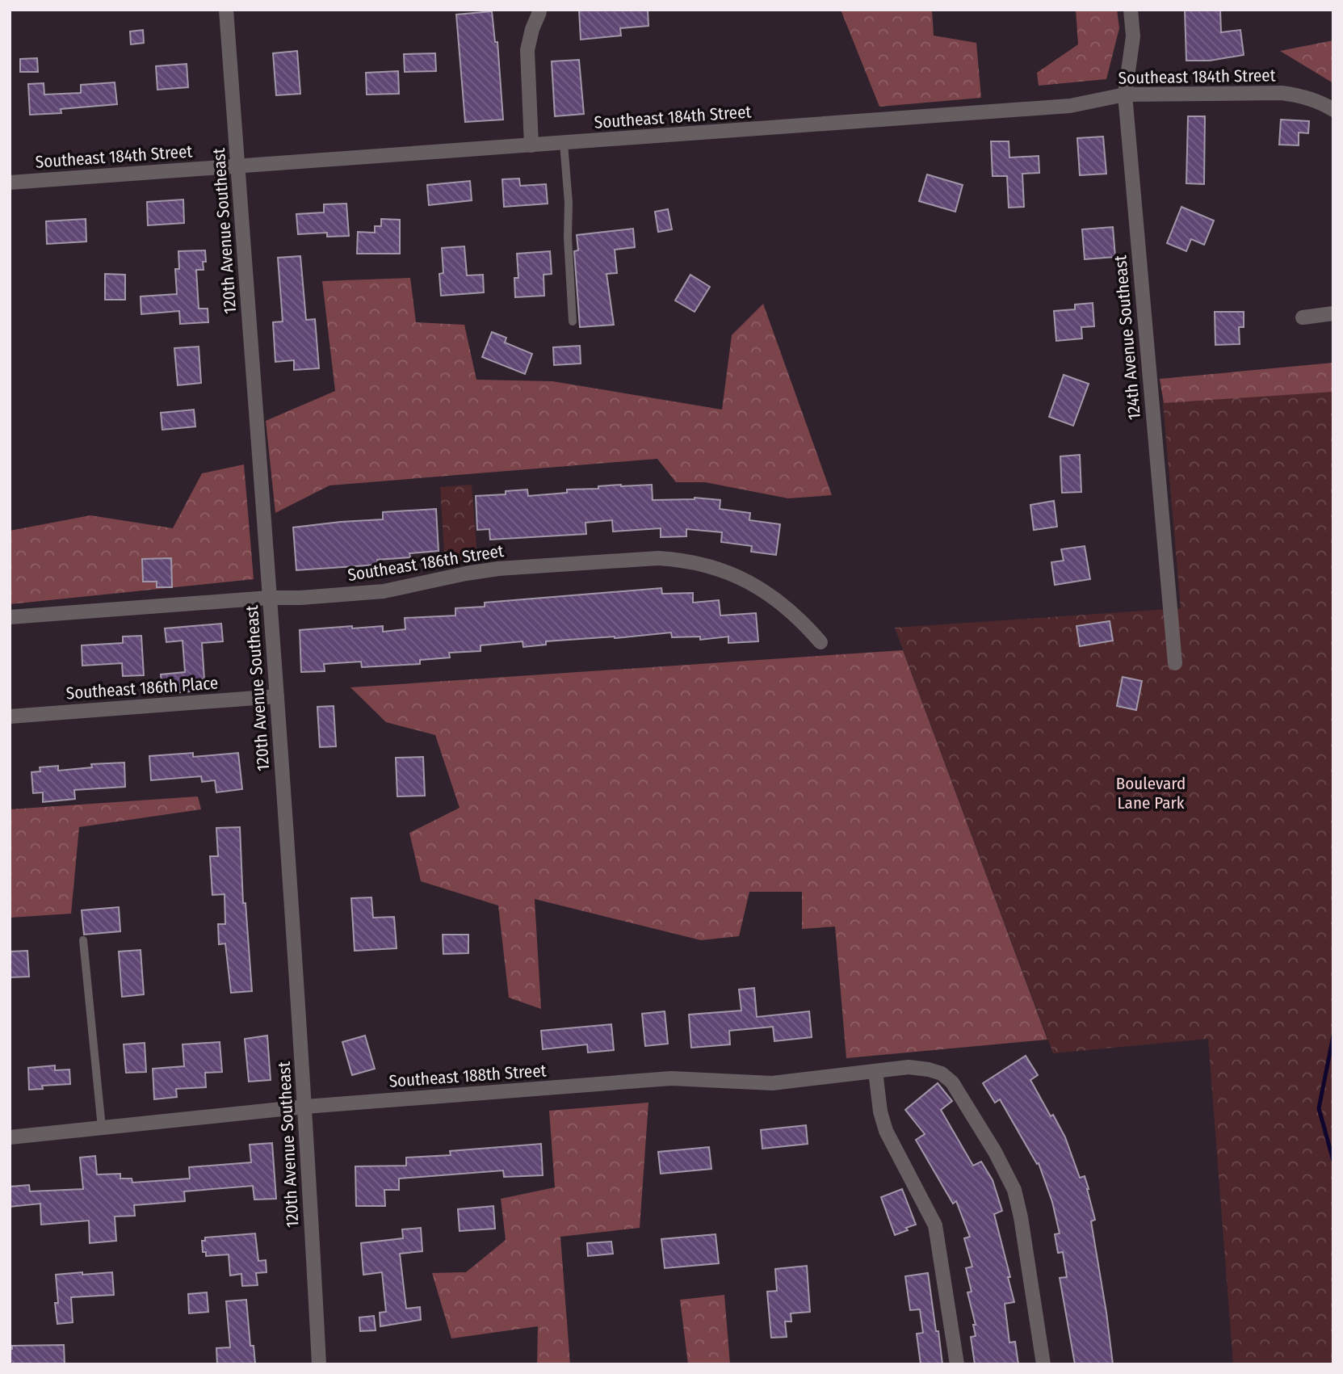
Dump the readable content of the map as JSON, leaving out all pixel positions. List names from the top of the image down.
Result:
{
  "streets": {
    "street": [
      "Southeast 184th Street",
      "120th Avenue Southeast",
      "124th Avenue Southeast",
      "Southeast 186th Street",
      "Southeast 186th Place",
      "Southeast 188th Street"
    ]
  },
  "crossings": [
    ["Southeast 184th Street", "120th Avenue Southeast"],
    ["Southeast 184th Street", "124th Avenue Southeast"],
    ["120th Avenue Southeast", "Southeast 186th Street"],
    ["120th Avenue Southeast", "Southeast 186th Place"],
    ["120th Avenue Southeast", "Southeast 188th Street"]
  ],
  "parks": ["Boulevard Lane Park"]
}
